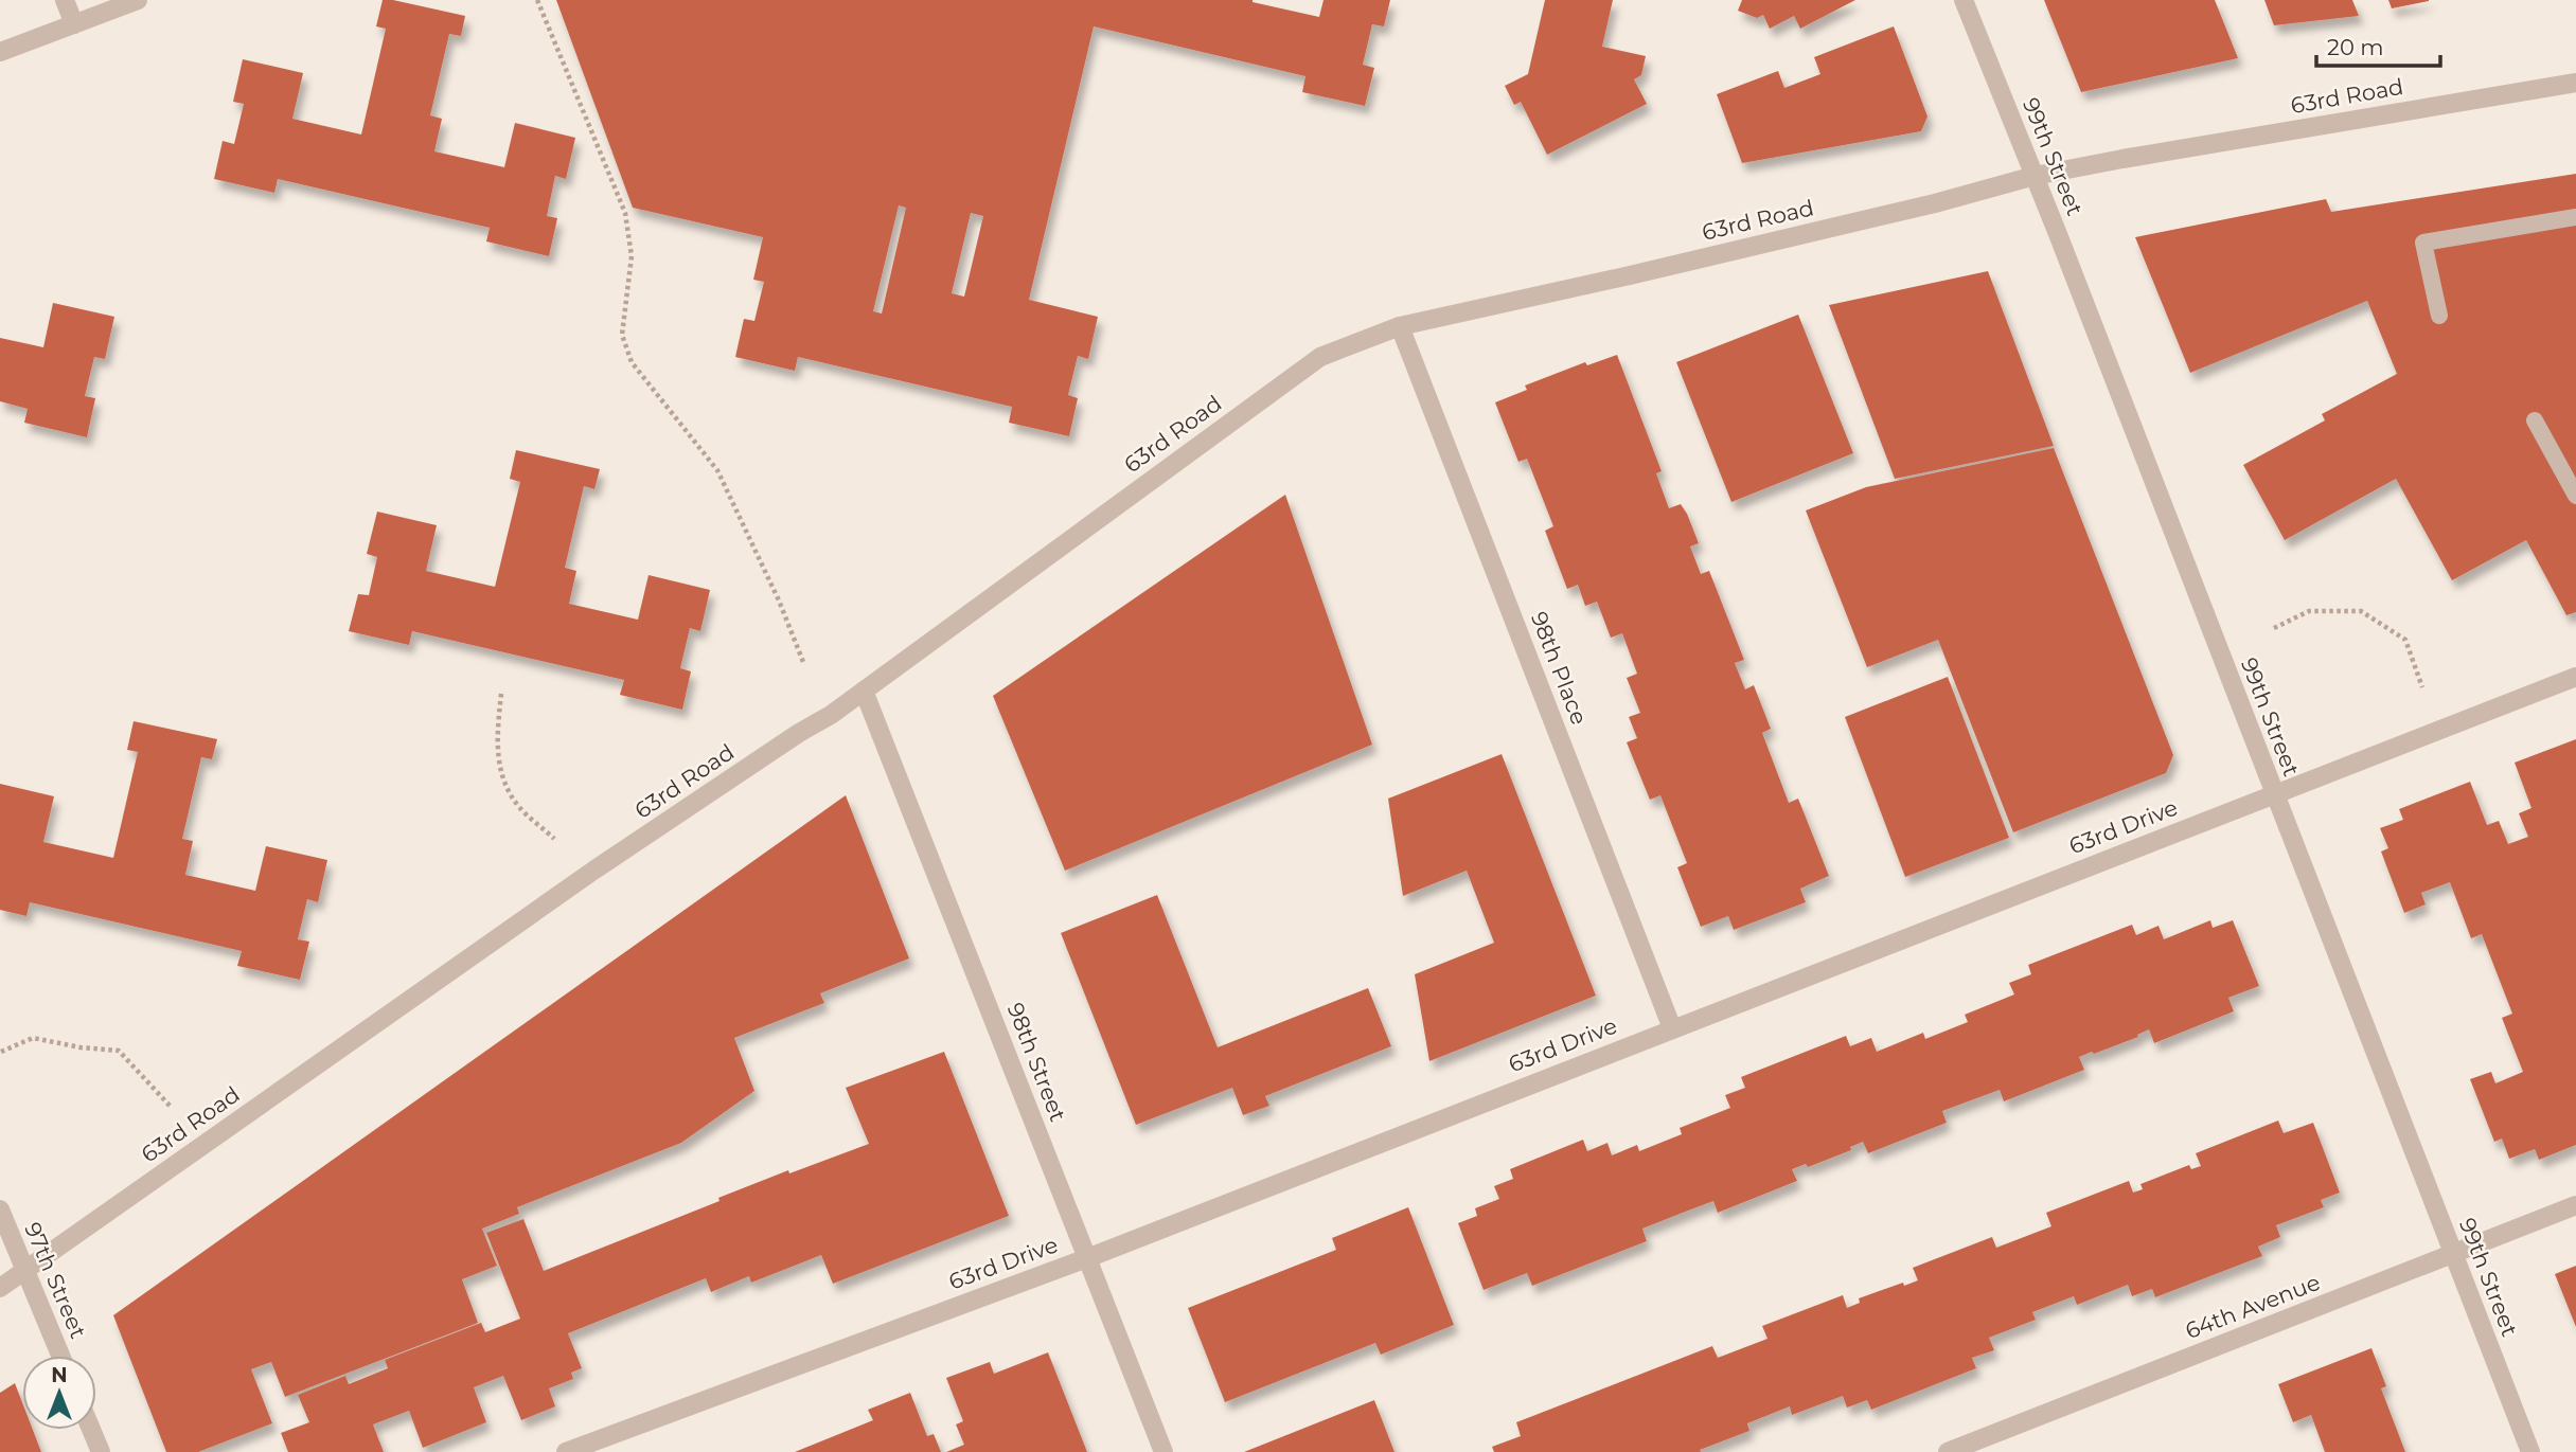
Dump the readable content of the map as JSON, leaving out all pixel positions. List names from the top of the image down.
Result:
{
  "streets": {
    "street": [
      "63rd Road",
      "99th Street",
      "98th Place",
      "63rd Drive",
      "98th Street",
      "97th Street",
      "64th Avenue"
    ]
  },
  "crossings": [
    ["63rd Road", "99th Street"],
    ["63rd Road", "98th Place"],
    ["63rd Road", "98th Street"],
    ["63rd Road", "97th Street"],
    ["99th Street", "63rd Drive"],
    ["99th Street", "64th Avenue"],
    ["98th Place", "63rd Drive"],
    ["63rd Drive", "98th Street"]
  ],
  "scale_bar": "20 m",
  "north": "top"
}
